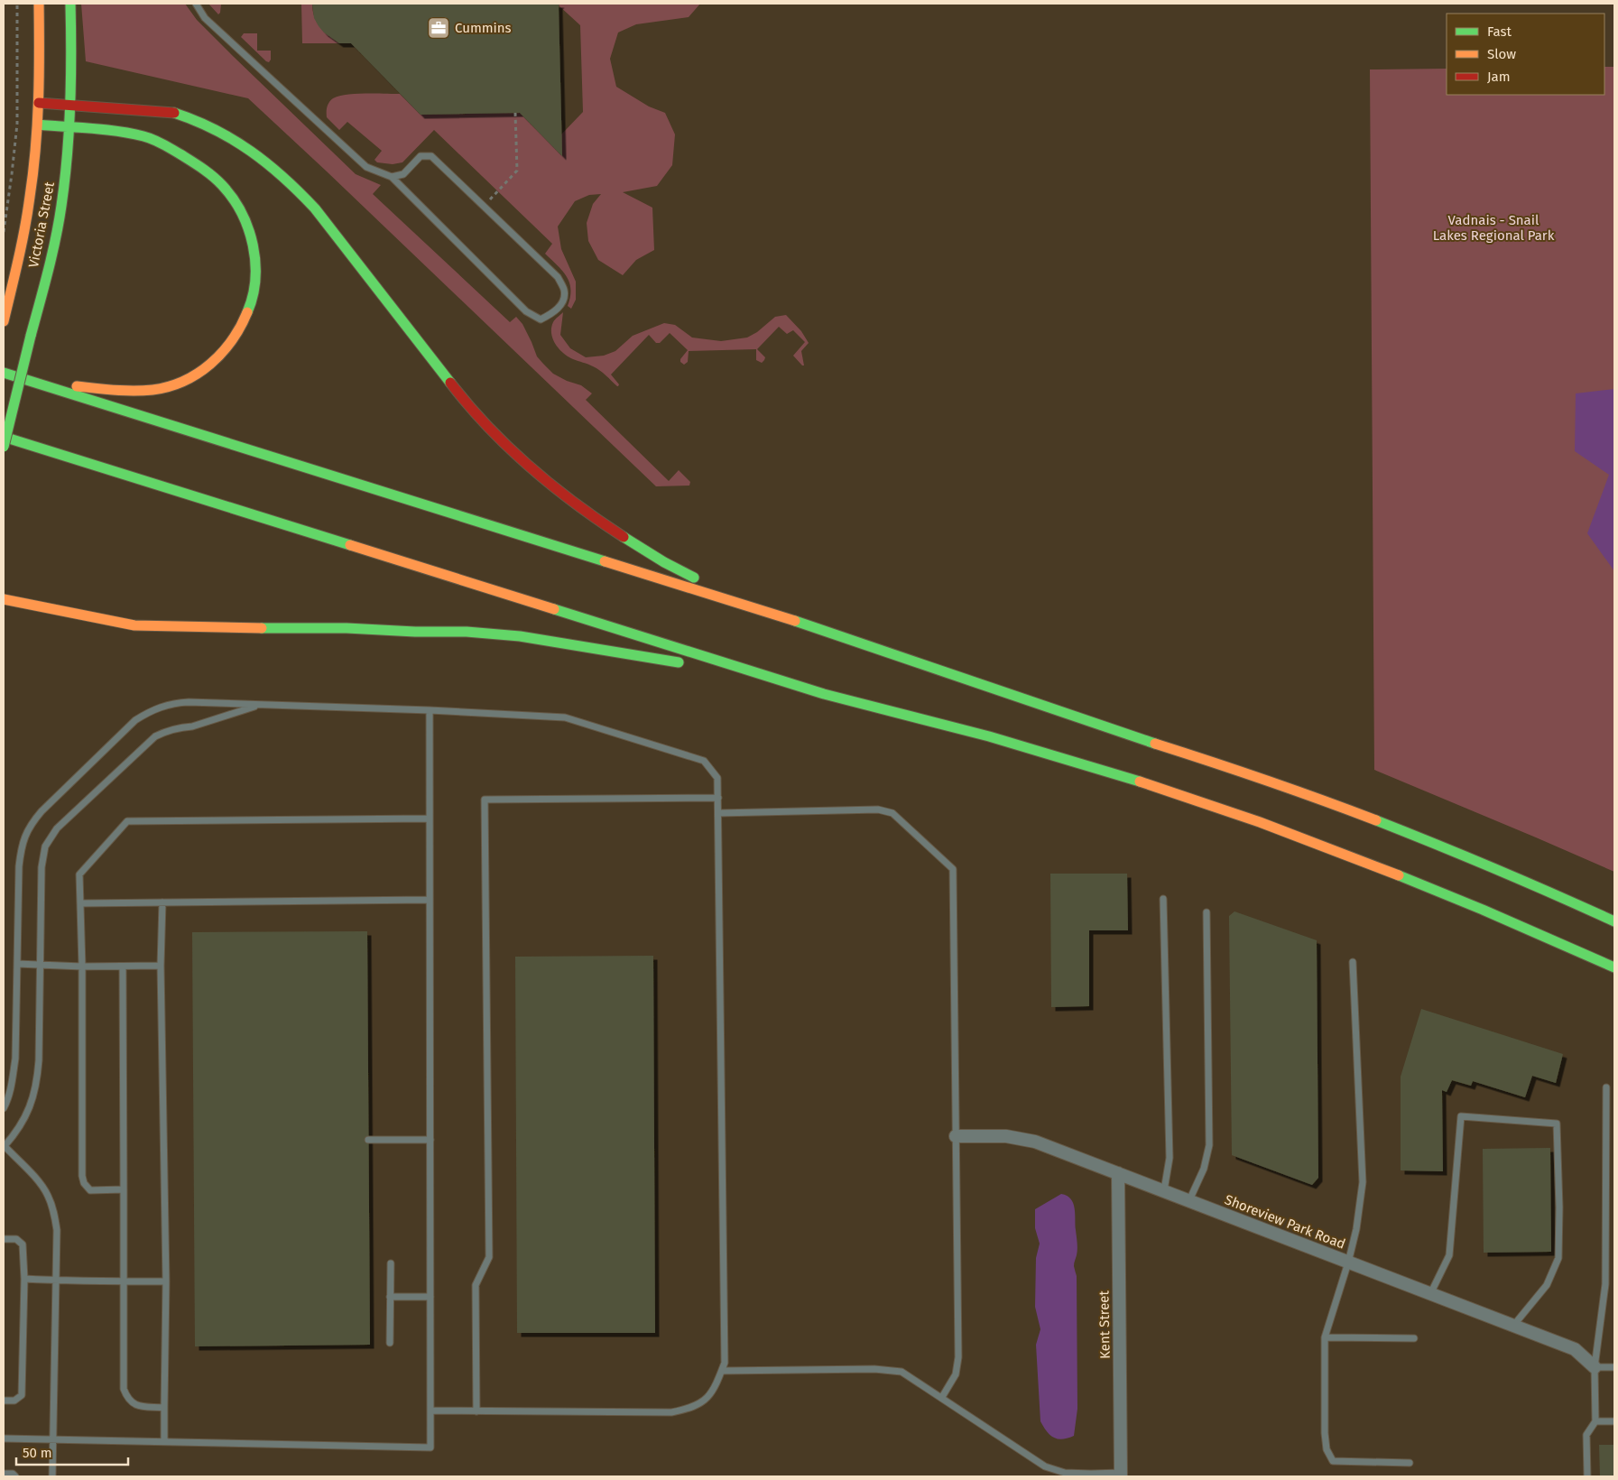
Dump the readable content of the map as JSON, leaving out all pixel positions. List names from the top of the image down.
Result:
{
  "streets": {
    "main road": ["Victoria Street"],
    "street": ["Shoreview Park Road", "Kent Street"]
  },
  "crossings": [
    ["Shoreview Park Road", "Kent Street"]
  ],
  "parks": ["Vadnais - Snail Lakes Regional Park"],
  "places": {
    "office": ["Cummins"]
  },
  "legend": ["Fast", "Slow", "Jam"],
  "scale_bar": "50 m"
}
